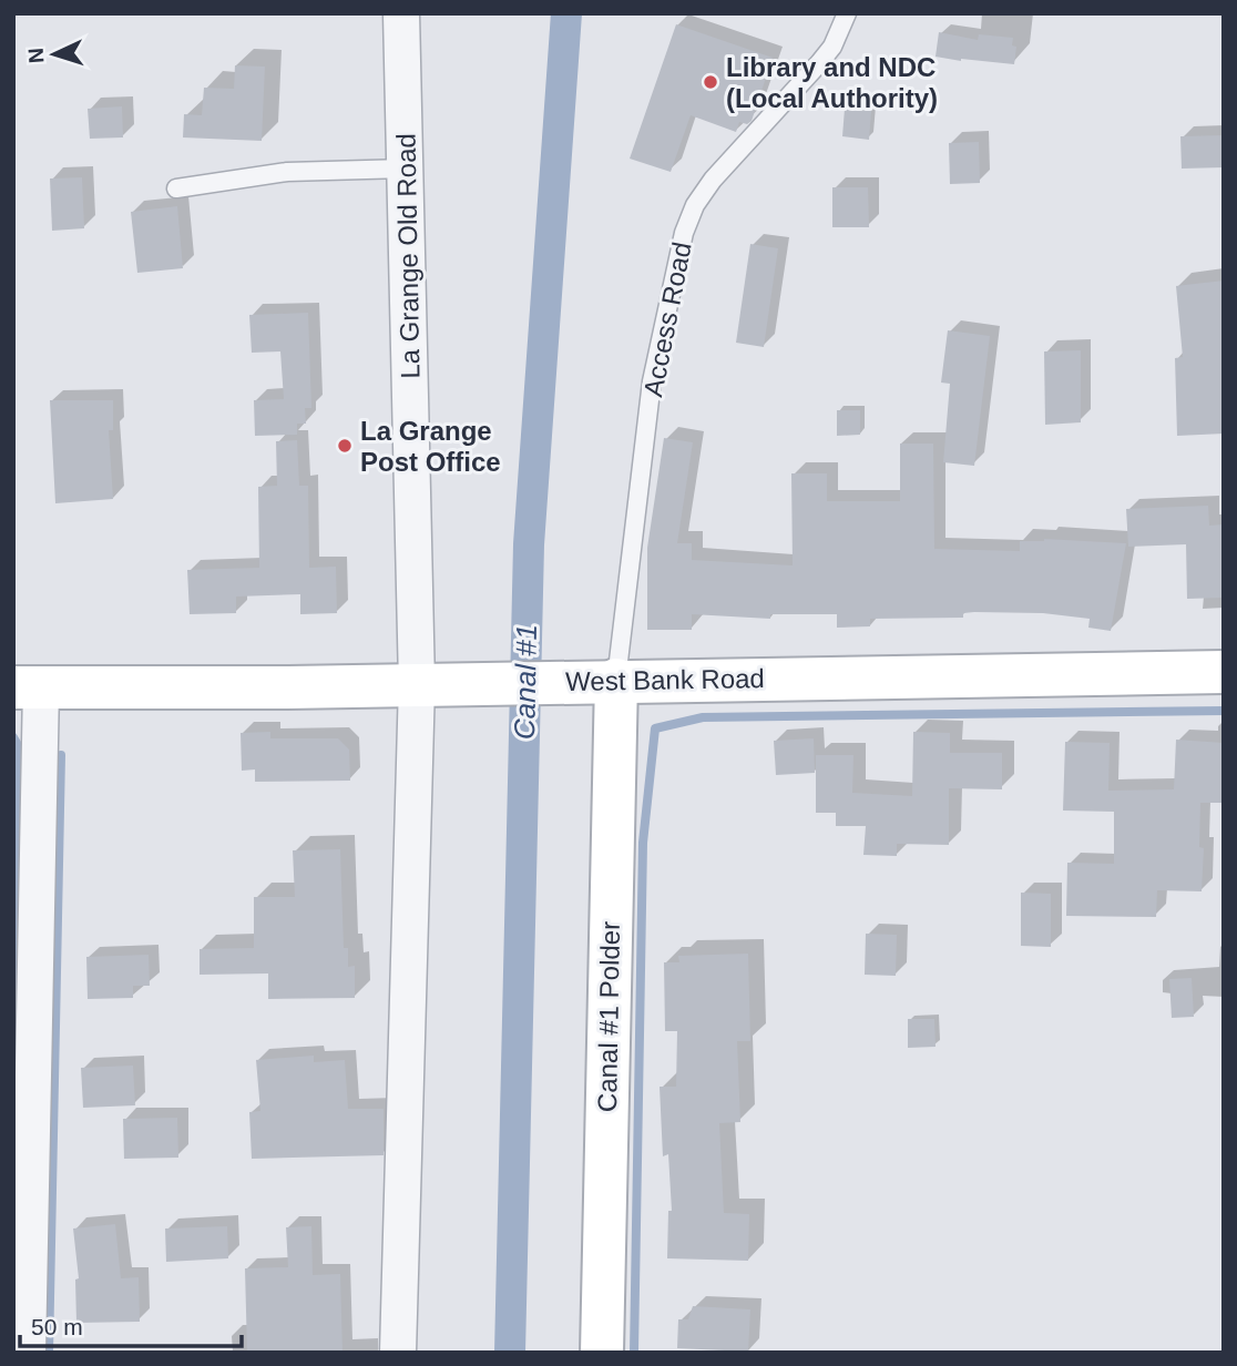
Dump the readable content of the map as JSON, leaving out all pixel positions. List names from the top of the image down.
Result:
{
  "streets": {
    "street": ["La Grange Old Road", "West Bank Road", "Canal #1 Polder"],
    "lane": ["Access Road"]
  },
  "crossings": [
    ["La Grange Old Road", "West Bank Road"],
    ["Access Road", "West Bank Road"],
    ["Access Road", "Canal #1 Polder"],
    ["West Bank Road", "Canal #1 Polder"]
  ],
  "water": ["Canal #1"],
  "places": ["Library and NDC (Local Authority)", "La Grange Post Office"],
  "scale_bar": "50 m",
  "north": "left"
}
